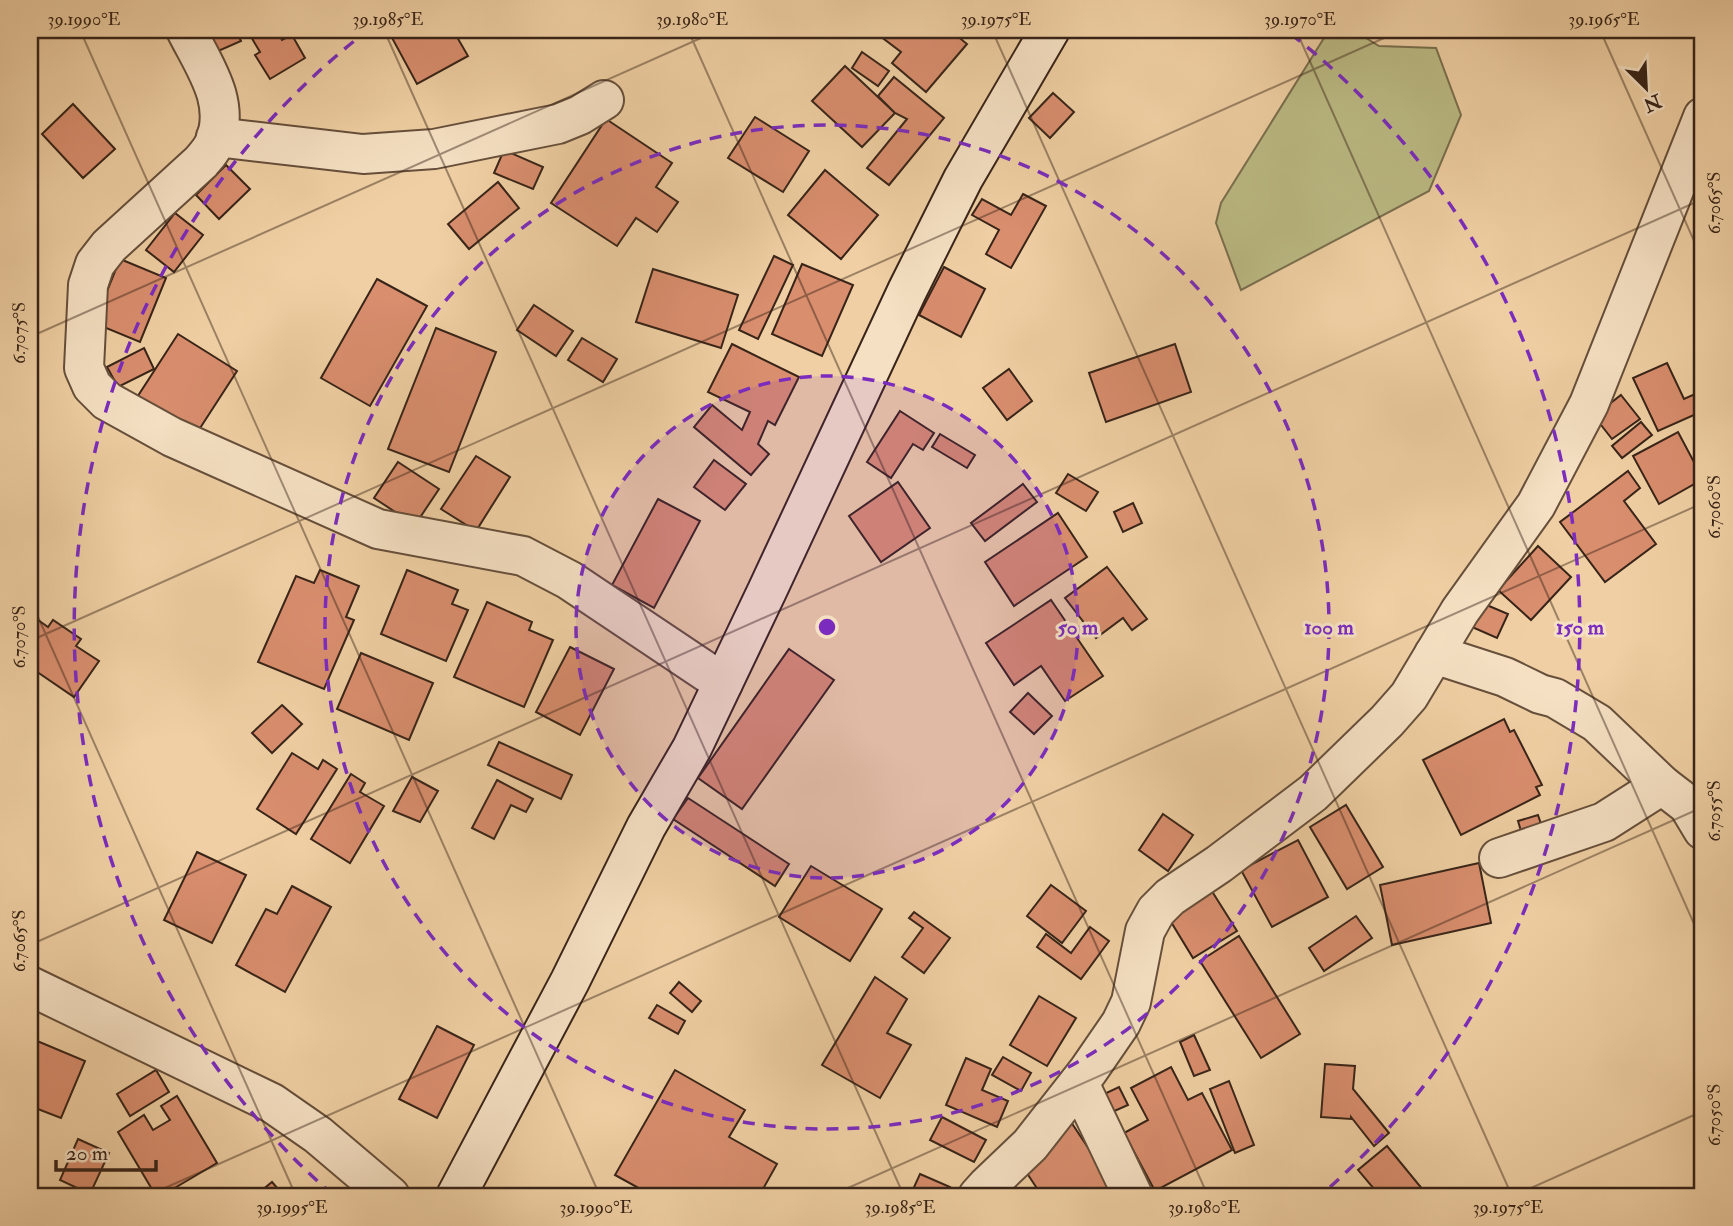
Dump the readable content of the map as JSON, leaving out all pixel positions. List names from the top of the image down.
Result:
{
  "scale_bar": "20 m",
  "north": "bottom right",
  "coordinates": [
    "39.1990°E",
    "39.1985°E",
    "39.1980°E",
    "39.1975°E",
    "39.1970°E",
    "39.1965°E",
    "6.7065°S",
    "6.7075°S",
    "6.7060°S",
    "6.7070°S",
    "6.7055°S",
    "6.7050°S",
    "39.1995°E"
  ],
  "rings": ["50 m", "100 m", "150 m"]
}
